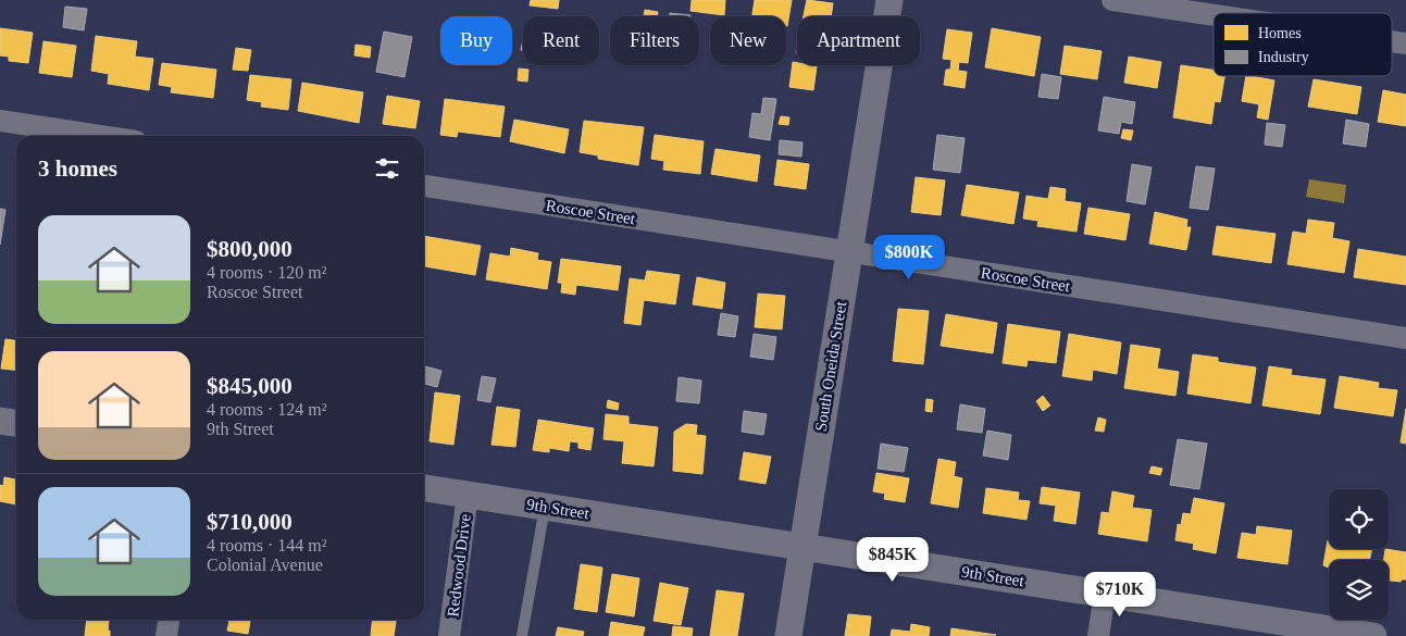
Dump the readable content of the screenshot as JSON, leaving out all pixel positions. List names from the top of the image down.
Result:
{
  "streets": {
    "street": [
      "Roscoe Street",
      "South Oneida Street",
      "9th Street",
      "Redwood Drive"
    ]
  },
  "crossings": [
    ["Roscoe Street", "South Oneida Street"],
    ["South Oneida Street", "9th Street"],
    ["9th Street", "Redwood Drive"]
  ],
  "legend": ["Homes", "Industry"],
  "page": {
    "chip": [
      "Buy",
      "Rent",
      "Filters",
      "New",
      "Apartment"
    ],
    "heading": "3 homes",
    "list": [
      {
        "name": "$800,000",
        "note": "4 rooms · 120 m² · Roscoe Street"
      },
      {
        "name": "$845,000",
        "note": "4 rooms · 124 m² · 9th Street"
      },
      {
        "name": "$710,000",
        "note": "4 rooms · 144 m² · Colonial Avenue"
      }
    ],
    "price": ["$800K", "$845K", "$710K"]
  }
}
